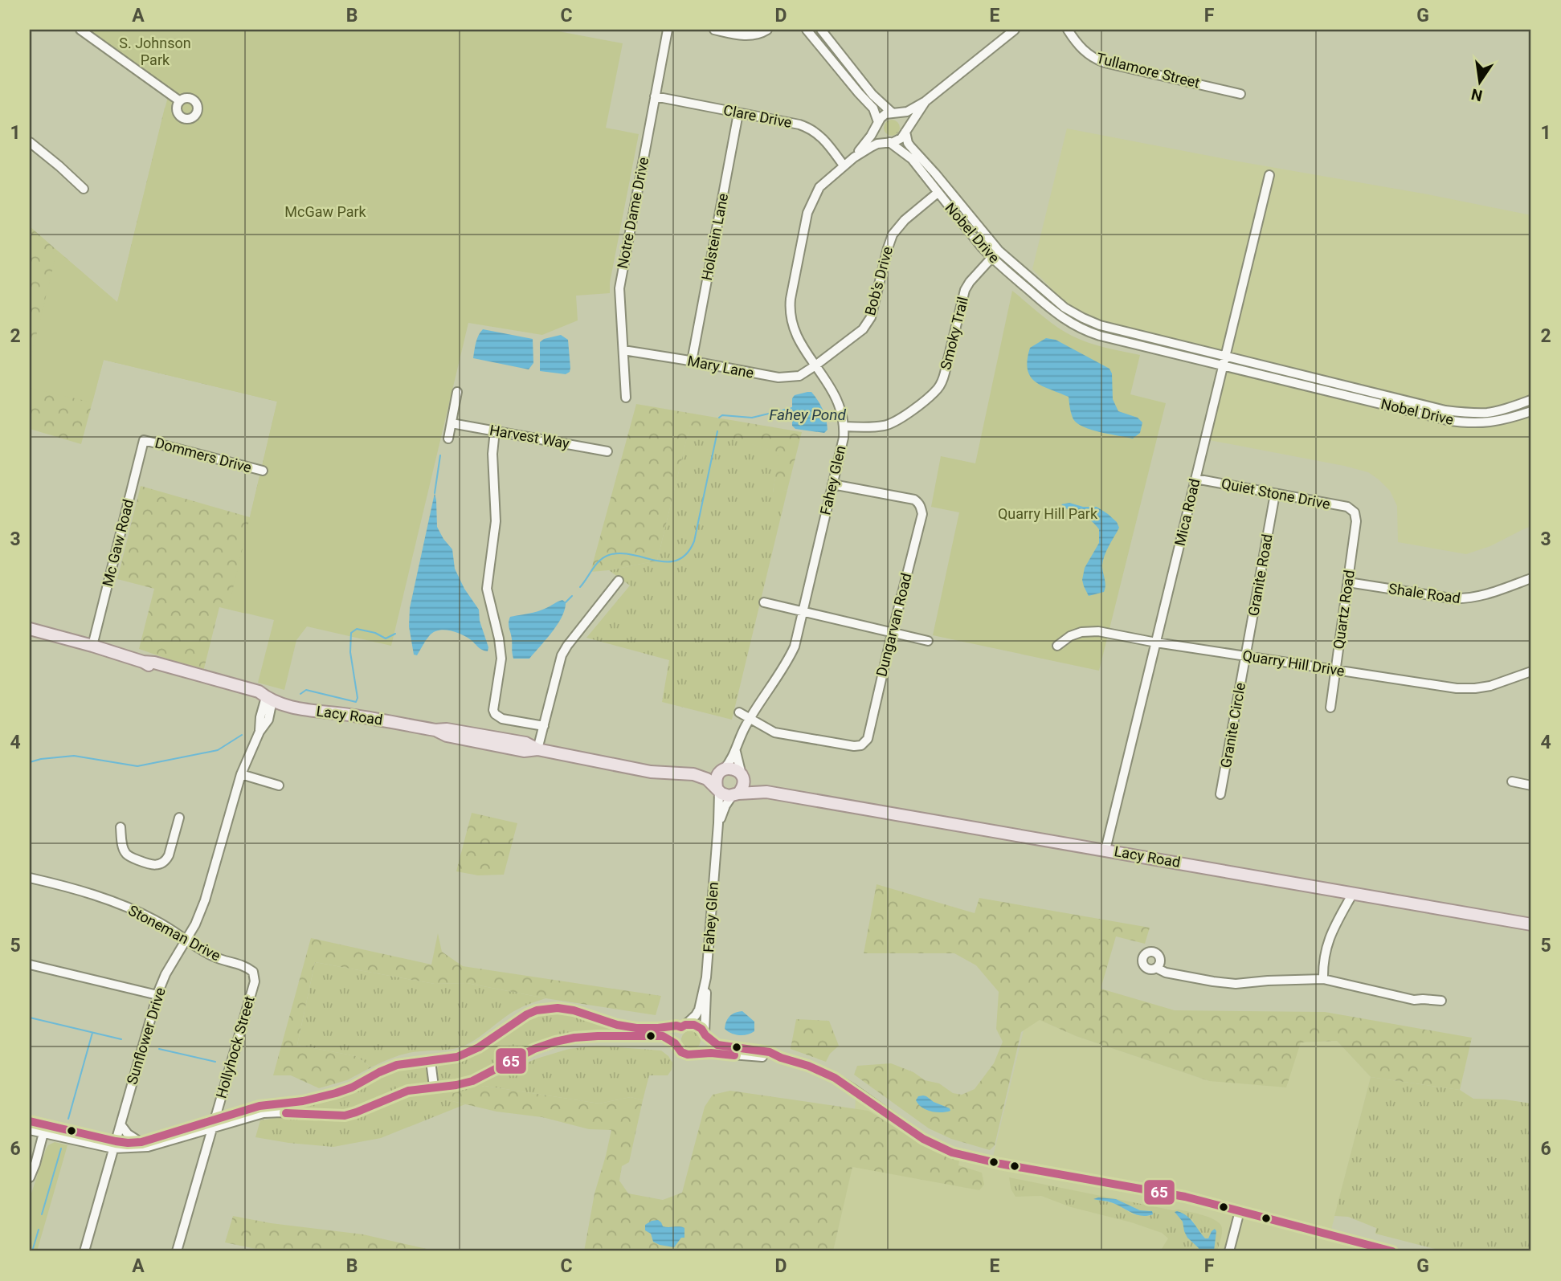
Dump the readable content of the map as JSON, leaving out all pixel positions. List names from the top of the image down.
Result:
{
  "streets": {
    "main road": ["Lacy Road"],
    "street": [
      "Tullamore Street",
      "Clare Drive",
      "Notre Dame Drive",
      "Nobel Drive",
      "Holstein Lane",
      "Bob's Drive",
      "Smoky Trail",
      "Mary Lane",
      "Harvest Way",
      "Dommers Drive",
      "Fahey Glen",
      "Quiet Stone Drive",
      "Mica Road",
      "Mc Gaw Road",
      "Granite Road",
      "Shale Road",
      "Quartz Road",
      "Dungarvan Road",
      "Quarry Hill Drive",
      "Granite Circle",
      "Stoneman Drive",
      "Sunflower Drive",
      "Hollyhock Street"
    ]
  },
  "crossings": [
    ["Clare Drive", "Notre Dame Drive"],
    ["Clare Drive", "Holstein Lane"],
    ["Clare Drive", "Fahey Glen"],
    ["Notre Dame Drive", "Mary Lane"],
    ["Nobel Drive", "Bob's Drive"],
    ["Nobel Drive", "Smoky Trail"],
    ["Nobel Drive", "Fahey Glen"],
    ["Nobel Drive", "Mica Road"],
    ["Holstein Lane", "Mary Lane"],
    ["Bob's Drive", "Mary Lane"],
    ["Bob's Drive", "Fahey Glen"],
    ["Smoky Trail", "Fahey Glen"],
    ["Mary Lane", "Fahey Glen"],
    ["Dommers Drive", "Mc Gaw Road"],
    ["Fahey Glen", "Dungarvan Road"],
    ["Fahey Glen", "Lacy Road"],
    ["Quiet Stone Drive", "Mica Road"],
    ["Quiet Stone Drive", "Granite Road"],
    ["Quiet Stone Drive", "Quartz Road"],
    ["Mica Road", "Quarry Hill Drive"],
    ["Mica Road", "Lacy Road"],
    ["Mc Gaw Road", "Lacy Road"],
    ["Granite Road", "Quarry Hill Drive"],
    ["Granite Road", "Granite Circle"],
    ["Shale Road", "Quartz Road"],
    ["Quartz Road", "Quarry Hill Drive"],
    ["Quarry Hill Drive", "Granite Circle"],
    ["Lacy Road", "Sunflower Drive"],
    ["Stoneman Drive", "Sunflower Drive"],
    ["Stoneman Drive", "Hollyhock Street"]
  ],
  "water": ["Fahey Pond"],
  "parks": ["S. Johnson Park", "McGaw Park", "Quarry Hill Park"],
  "lines": ["transit line 65"],
  "north": "bottom",
  "grid": {
    "columns": [
      "A",
      "B",
      "C",
      "D",
      "E",
      "F",
      "G"
    ],
    "rows": [
      "1",
      "2",
      "3",
      "4",
      "5",
      "6"
    ]
  }
}
